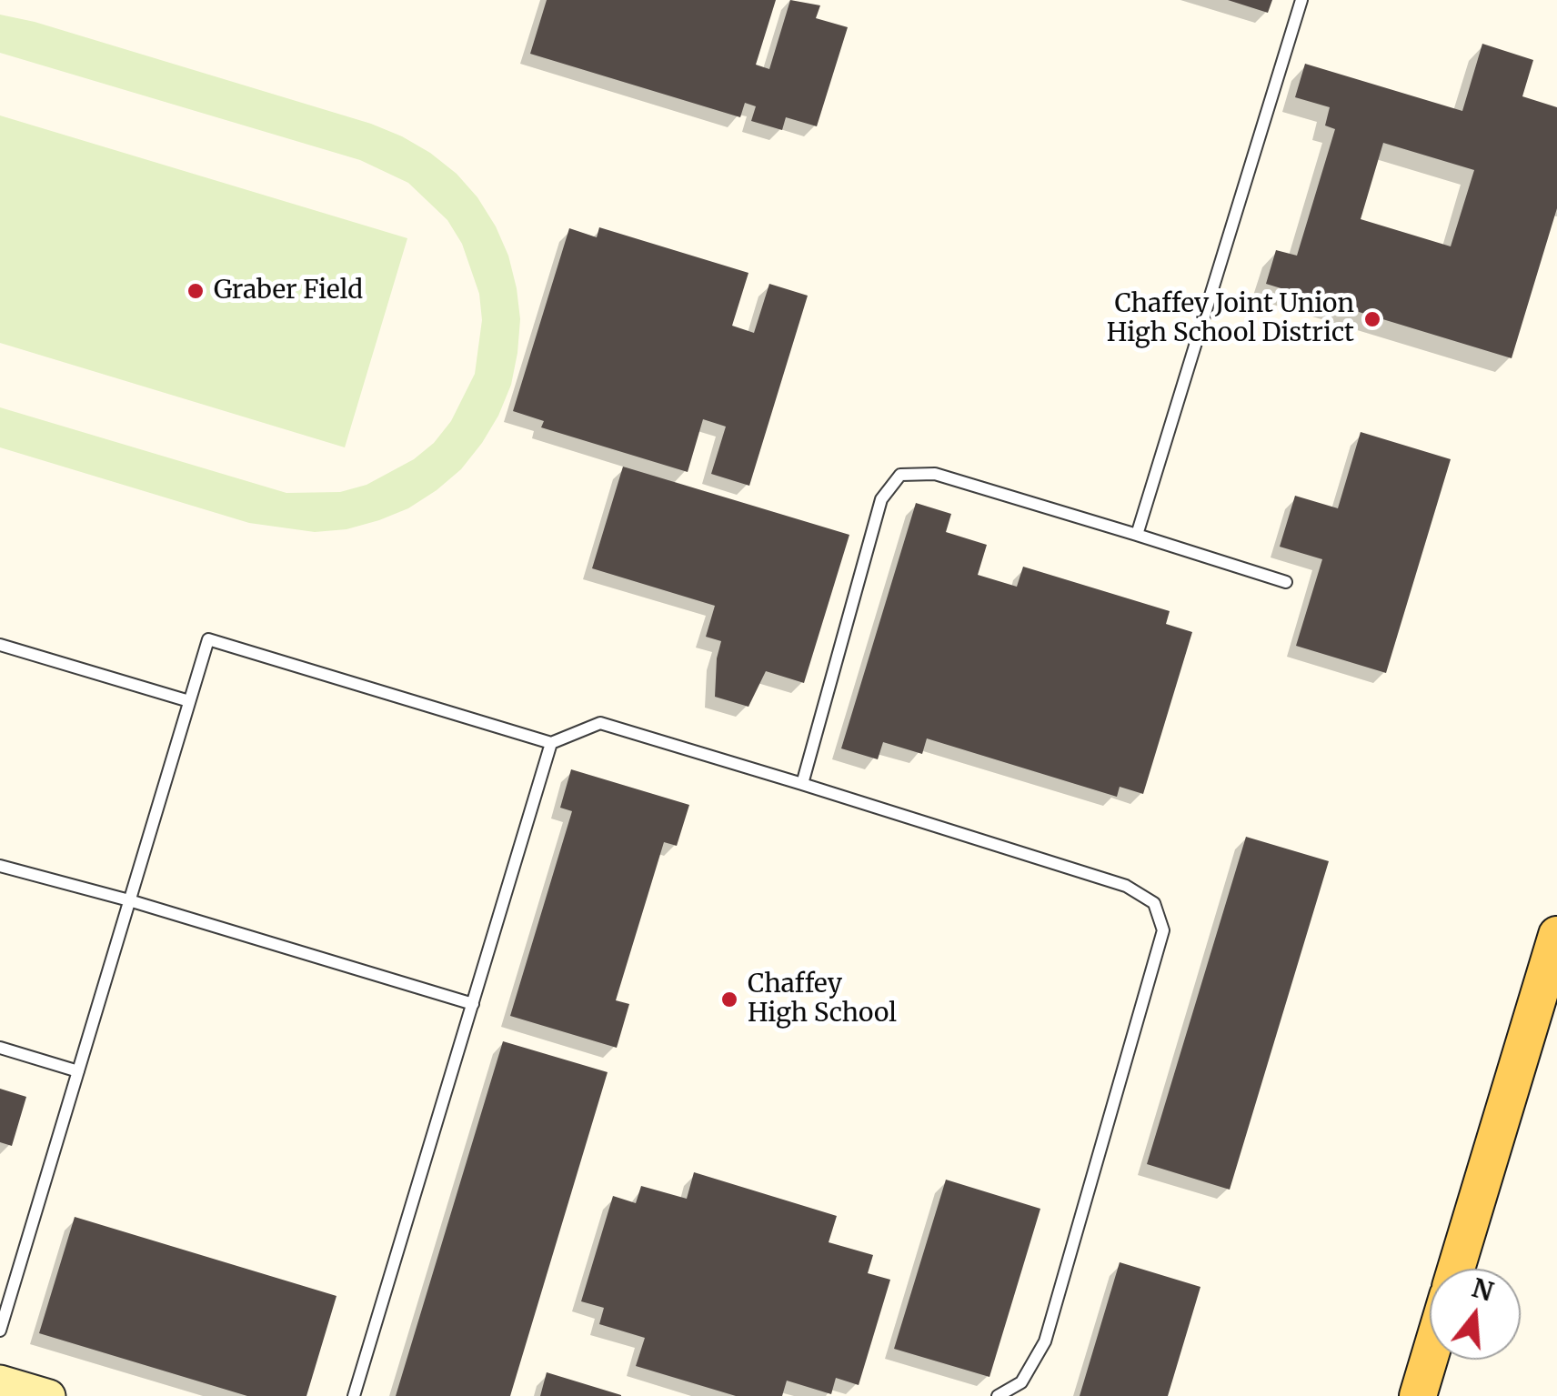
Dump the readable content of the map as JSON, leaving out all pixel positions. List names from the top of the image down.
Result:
{
  "places": ["Graber Field", "Chaffey Joint Union High School District", "Chaffey High School"],
  "north": "top"
}
